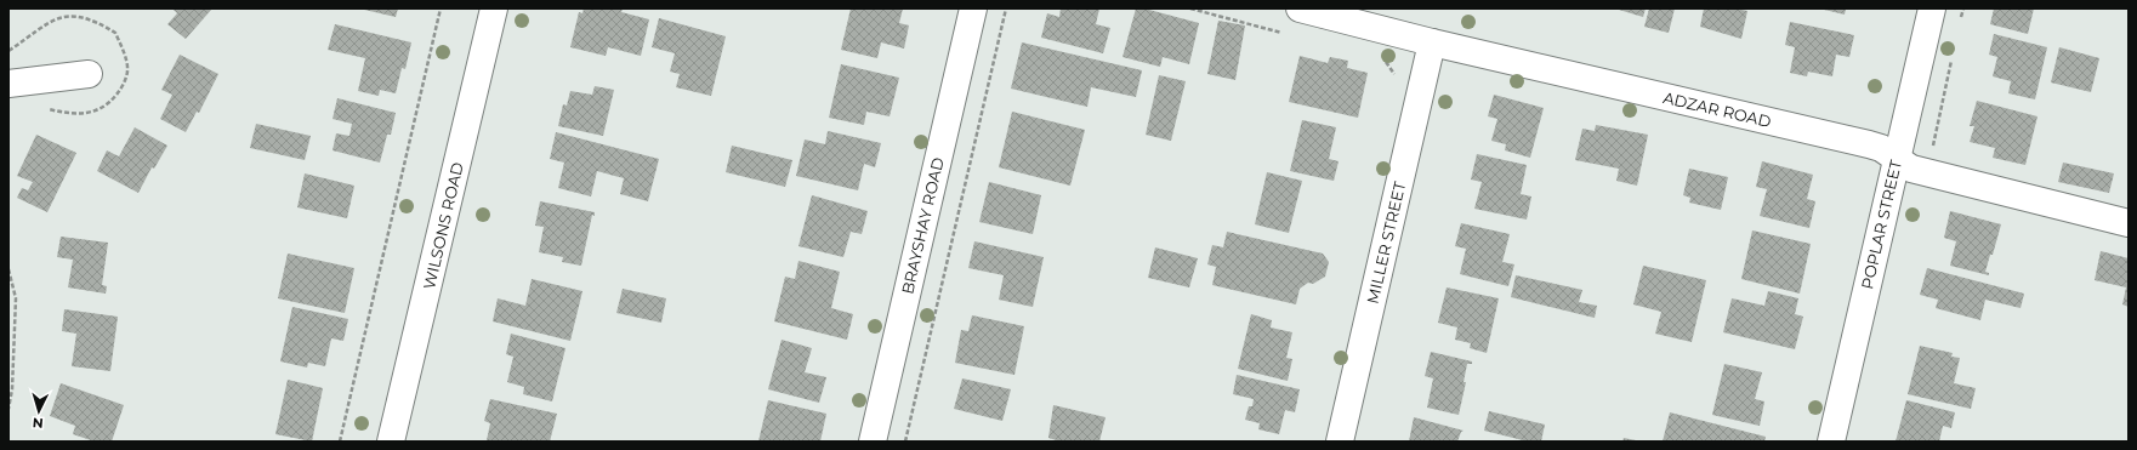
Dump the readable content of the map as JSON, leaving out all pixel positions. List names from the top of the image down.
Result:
{
  "streets": {
    "street": [
      "ADZAR ROAD",
      "POPLAR STREET",
      "WILSONS ROAD",
      "BRAYSHAY ROAD",
      "MILLER STREET"
    ]
  },
  "crossings": [
    ["ADZAR ROAD", "POPLAR STREET"],
    ["ADZAR ROAD", "MILLER STREET"]
  ],
  "north": "bottom"
}
